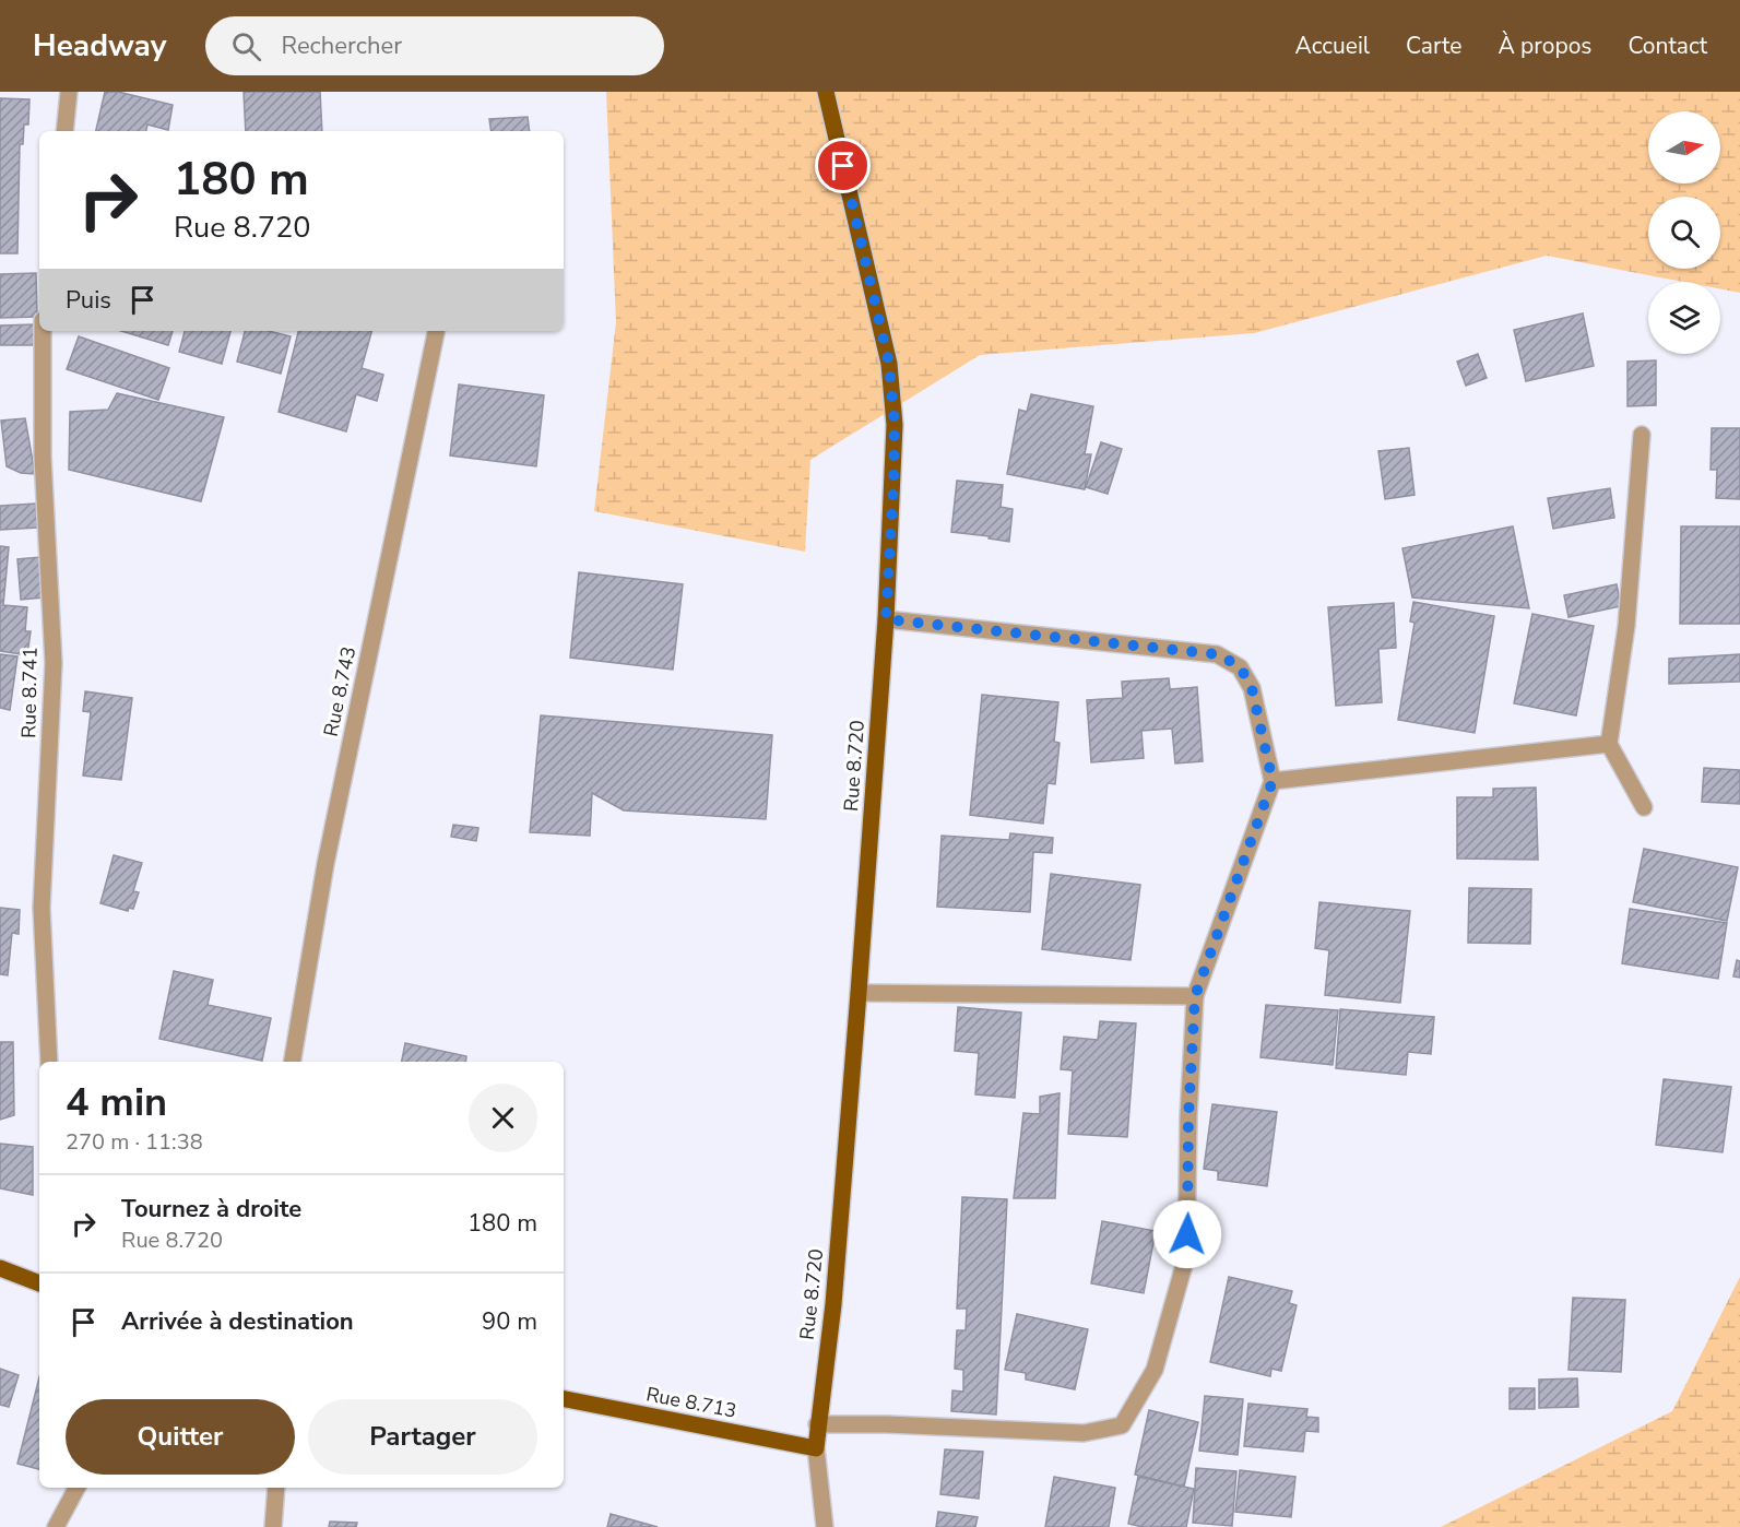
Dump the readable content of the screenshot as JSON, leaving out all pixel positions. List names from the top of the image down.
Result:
{
  "streets": {
    "main road": ["Rue 8.720", "Rue 8.713"],
    "street": ["Rue 8.743", "Rue 8.741"]
  },
  "crossings": [
    ["Rue 8.720", "Rue 8.713"]
  ],
  "north": "right",
  "page": {
    "header": "Headway",
    "search": "Rechercher",
    "nav": [
      "Accueil",
      "Carte",
      "À propos",
      "Contact"
    ],
    "turn": ["180 m", "Rue 8.720"],
    "then": "Puis",
    "heading": ["4 min", "270 m · 11:38"],
    "list": [
      {
        "name": "Tournez à droite",
        "note": "Rue 8.720",
        "value": "180 m"
      },
      {
        "name": "Arrivée à destination",
        "value": "90 m"
      }
    ],
    "buttons": ["Quitter", "Partager"]
  }
}
